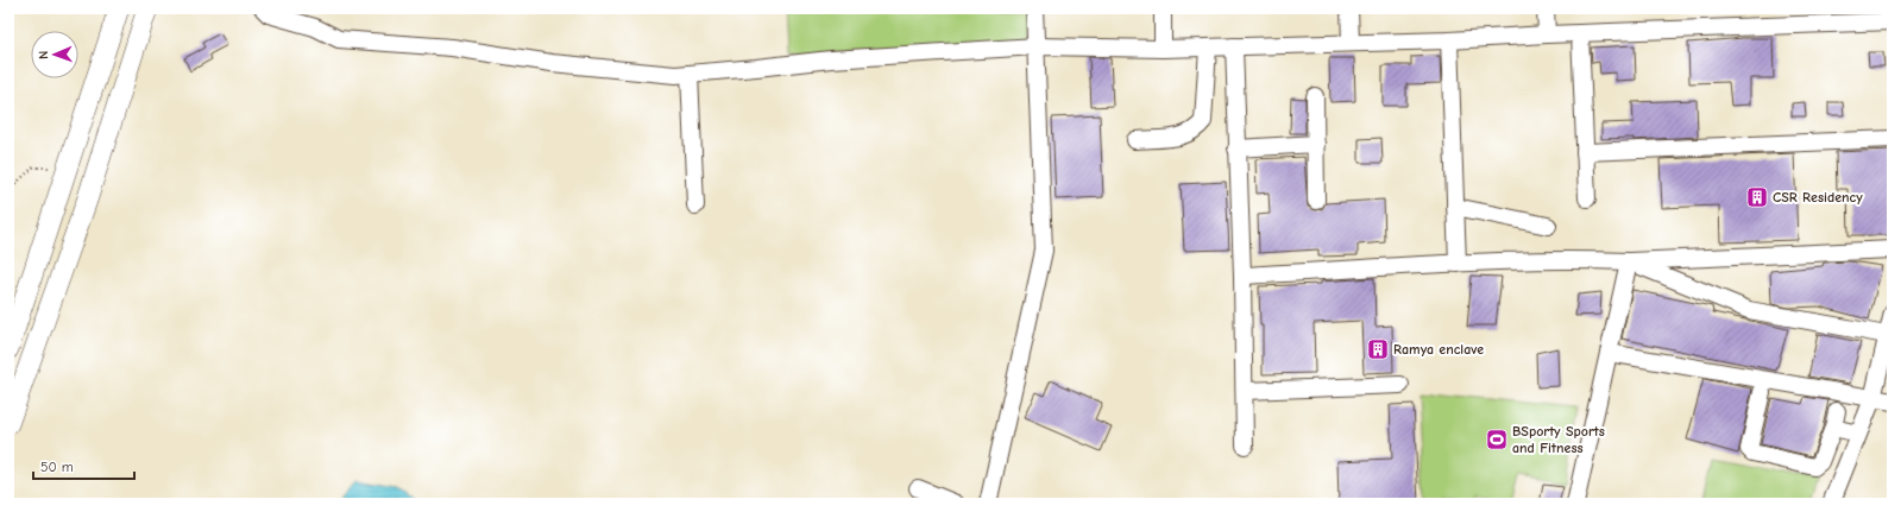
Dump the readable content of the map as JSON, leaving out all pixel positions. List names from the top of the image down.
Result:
{
  "places": {
    "building": ["CSR Residency", "Ramya enclave"],
    "sports": ["BSporty Sports and Fitness"]
  },
  "scale_bar": "50 m",
  "north": "left"
}
